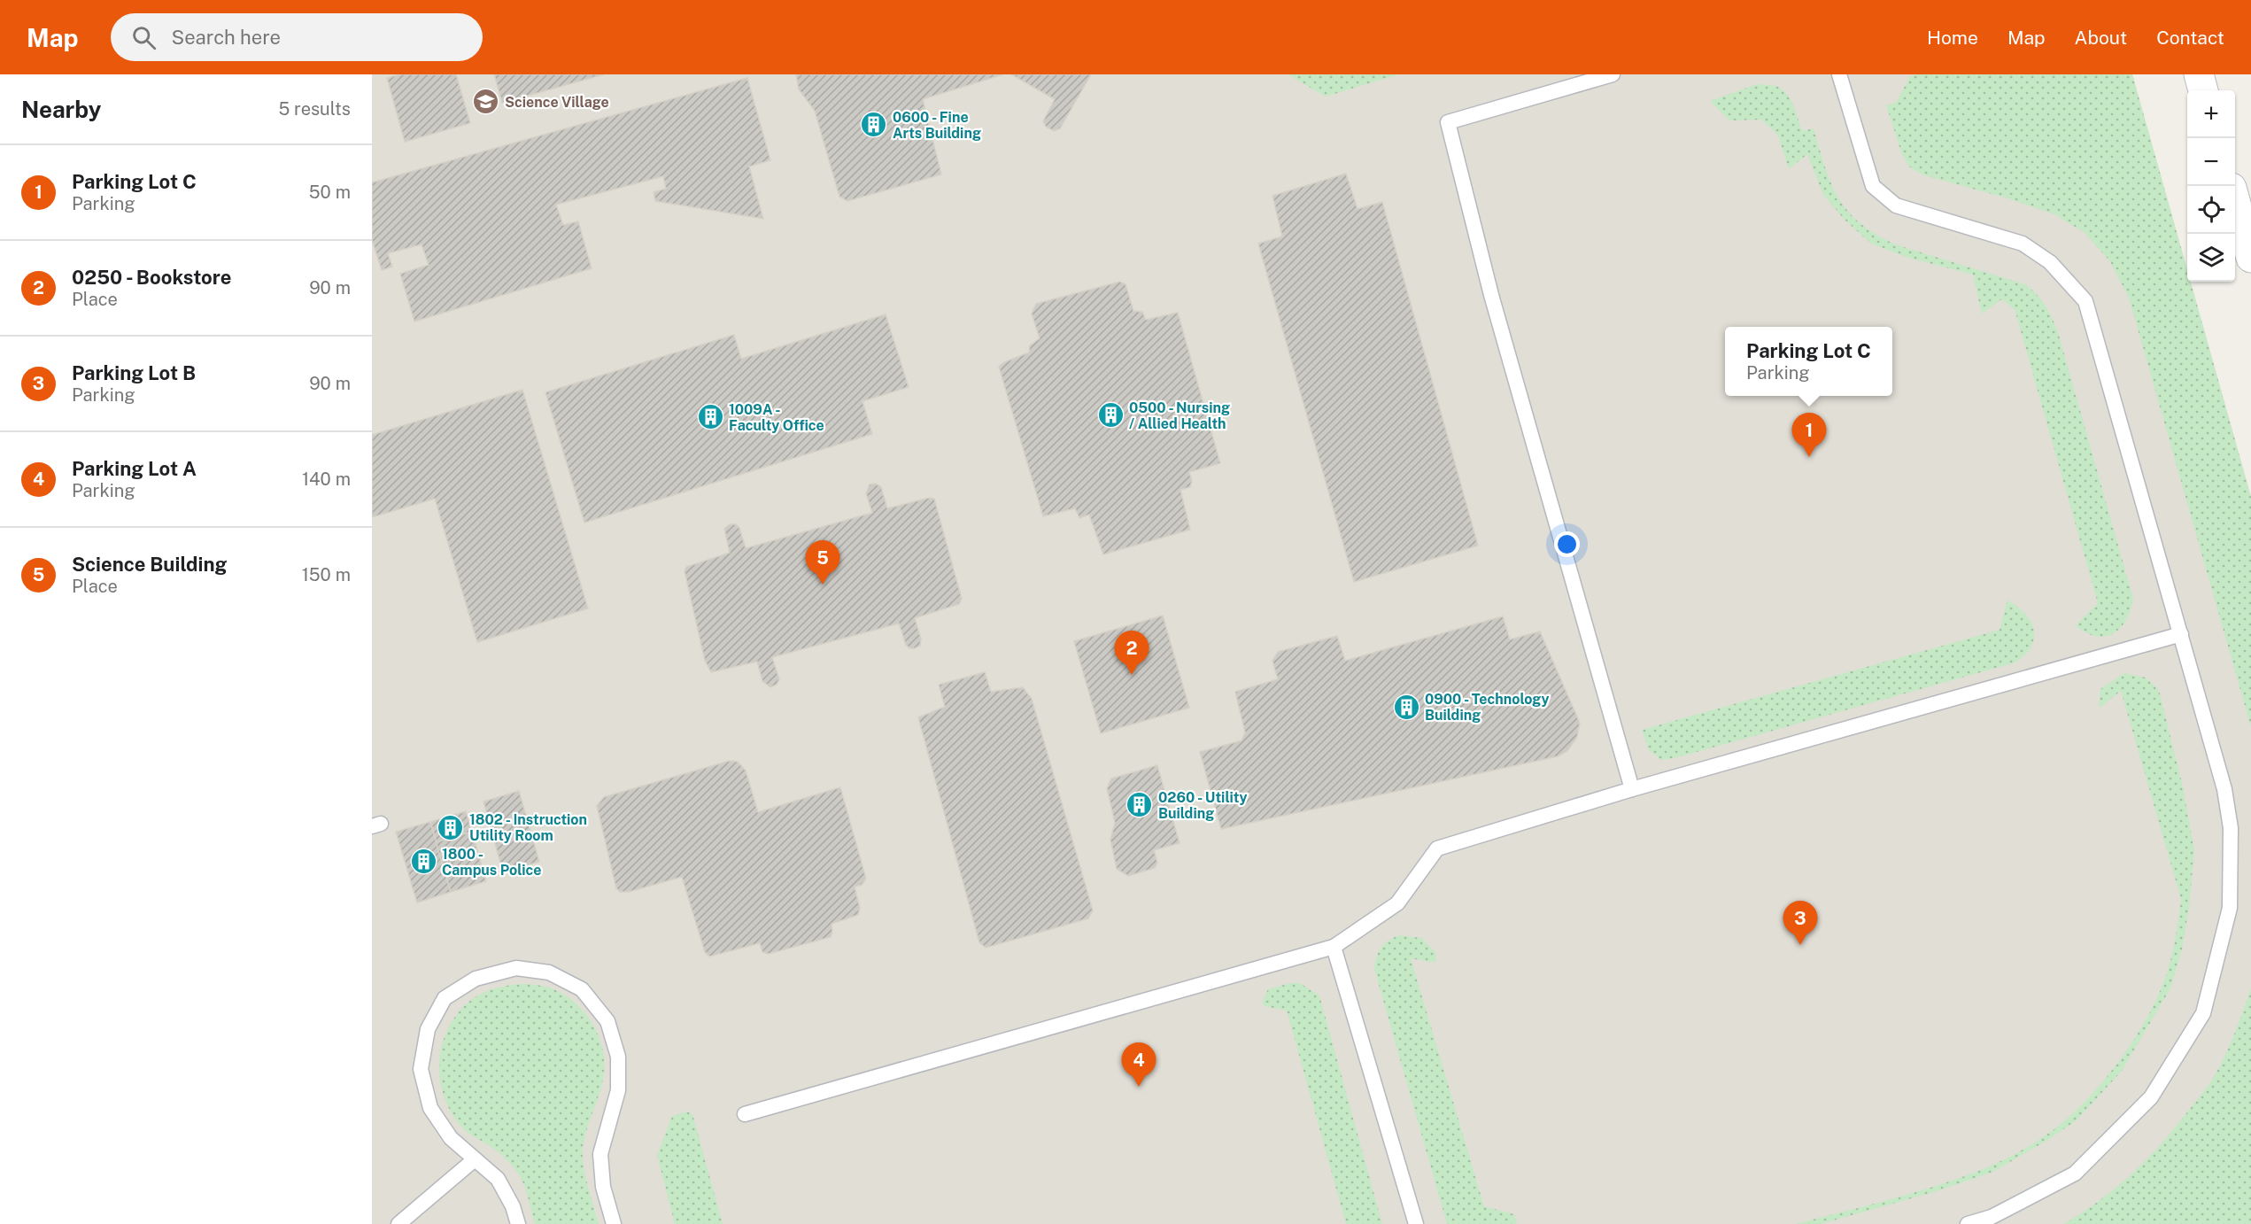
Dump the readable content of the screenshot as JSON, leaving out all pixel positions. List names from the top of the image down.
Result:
{
  "places": {
    "school or university": ["Science Village"],
    "building": [
      "0600 - Fine Arts Building",
      "0500 - Nursing / Allied Health",
      "1009A - Faculty Office",
      "0900 - Technology Building",
      "0260 - Utility Building",
      "1802 - Instruction Utility Room",
      "1800 - Campus Police"
    ]
  },
  "page": {
    "header": "Map",
    "search": "Search here",
    "nav": [
      "Home",
      "Map",
      "About",
      "Contact"
    ],
    "heading": ["Nearby", "5 results"],
    "map_buttons": ["+", "−"],
    "list": [
      {
        "mark": "1",
        "name": "Parking Lot C",
        "note": "Parking",
        "value": "50 m"
      },
      {
        "mark": "2",
        "name": "0250 - Bookstore",
        "note": "Place",
        "value": "90 m"
      },
      {
        "mark": "3",
        "name": "Parking Lot B",
        "note": "Parking",
        "value": "90 m"
      },
      {
        "mark": "4",
        "name": "Parking Lot A",
        "note": "Parking",
        "value": "140 m"
      },
      {
        "mark": "5",
        "name": "Science Building",
        "note": "Place",
        "value": "150 m"
      }
    ],
    "popup": ["Parking Lot C", "Parking"],
    "pins": [
      "1",
      "5",
      "2",
      "3",
      "4"
    ]
  }
}
